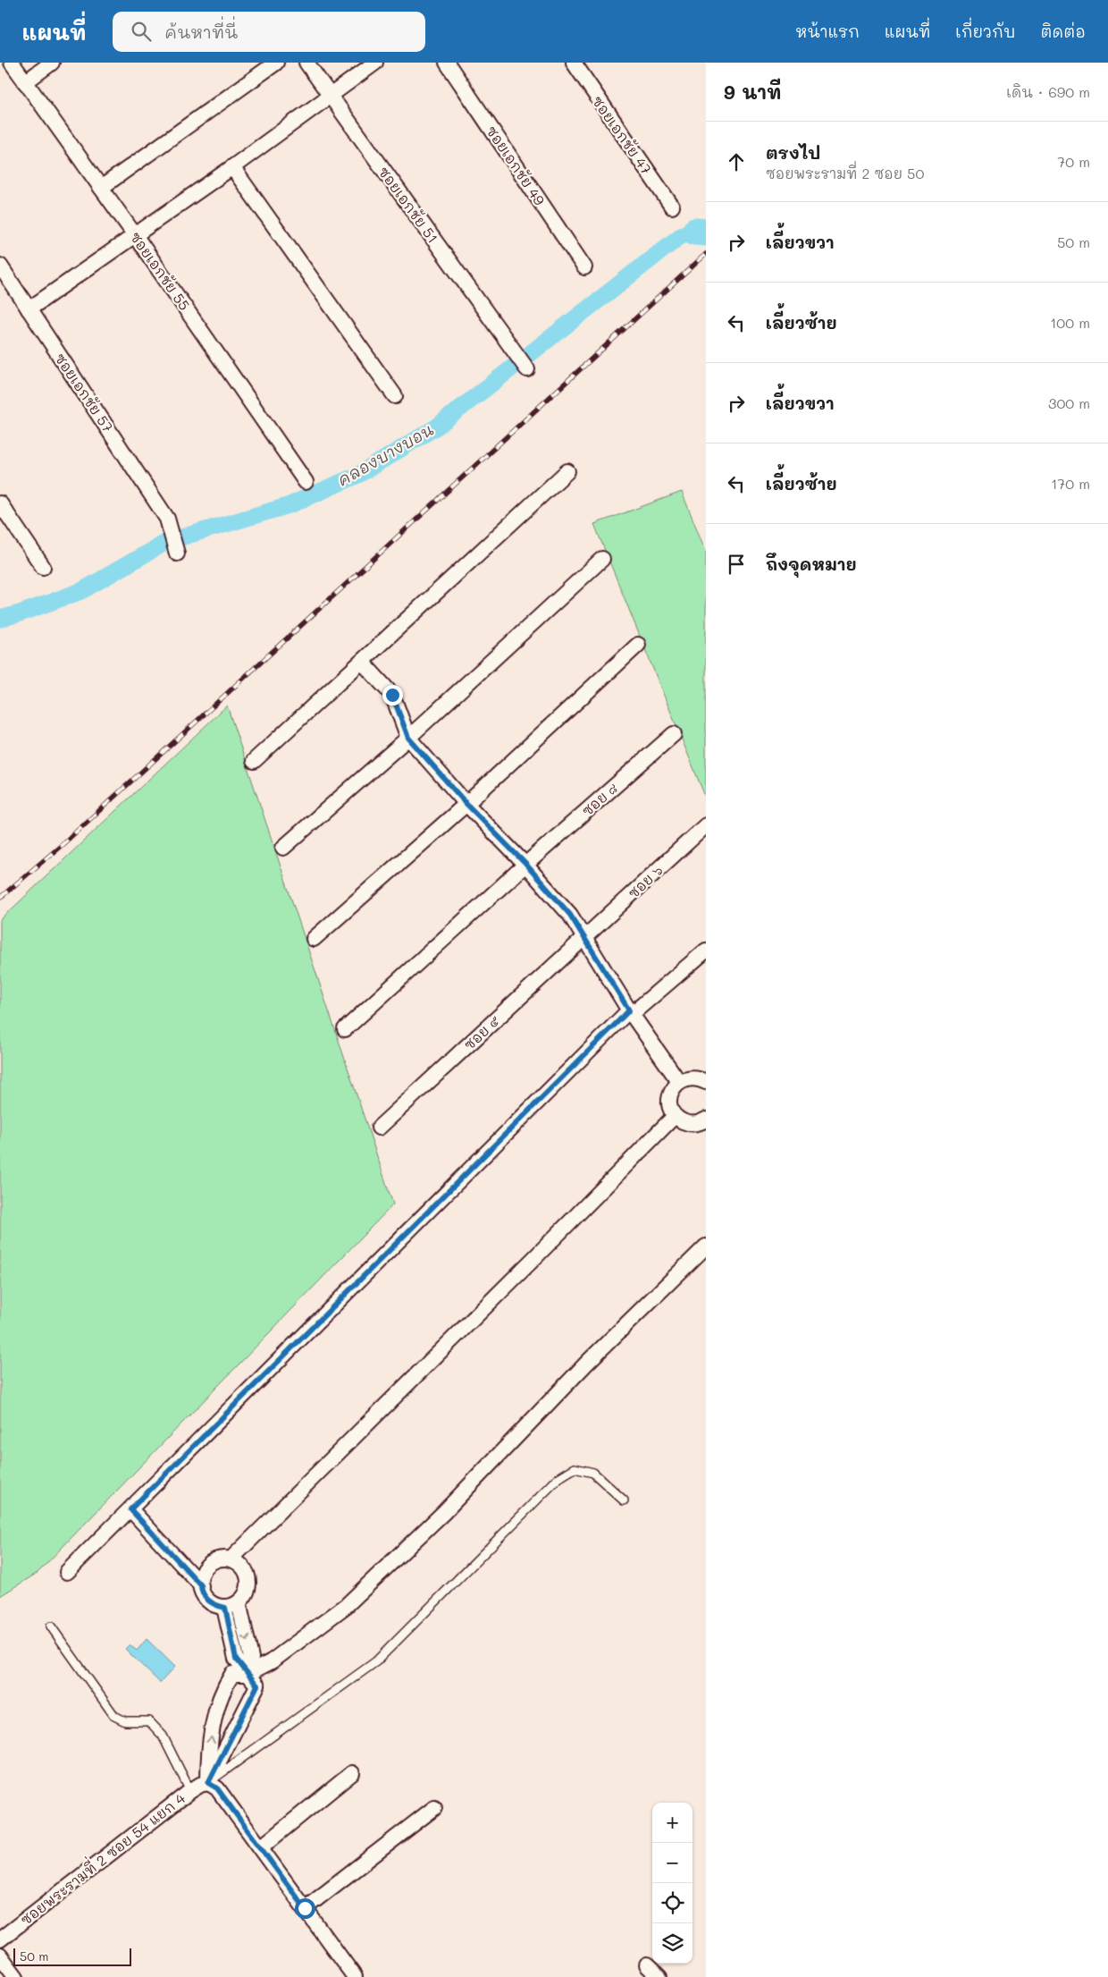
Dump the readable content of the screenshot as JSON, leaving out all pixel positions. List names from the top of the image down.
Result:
{
  "streets": {
    "street": [
      "ซอยเอกชัย 47",
      "ซอยเอกชัย 49",
      "ซอยเอกชัย 51",
      "ซอยเอกชัย 55",
      "ซอยเอกชัย 57",
      "ซอย ๘",
      "ซอย ๖",
      "ซอย ๕",
      "ซอยพระรามที่ 2 ซอย 54 แยก 4"
    ]
  },
  "crossings": [
    ["ซอย ๖", "ซอย ๕"]
  ],
  "water": ["คลองบางบอน"],
  "scale_bar": "50 m",
  "page": {
    "header": "แผนที่",
    "search": "ค้นหาที่นี่",
    "nav": [
      "หน้าแรก",
      "แผนที่",
      "เกี่ยวกับ",
      "ติดต่อ"
    ],
    "heading": ["9 นาที", "เดิน · 690 m"],
    "list": [
      ["ตรงไป", "ซอยพระรามที่ 2 ซอย 50", "70 m"],
      ["เลี้ยวขวา", "50 m"],
      ["เลี้ยวซ้าย", "100 m"],
      ["เลี้ยวขวา", "300 m"],
      ["เลี้ยวซ้าย", "170 m"],
      "ถึงจุดหมาย"
    ],
    "map_buttons": ["+", "−"],
    "scale": "50 m"
  }
}
